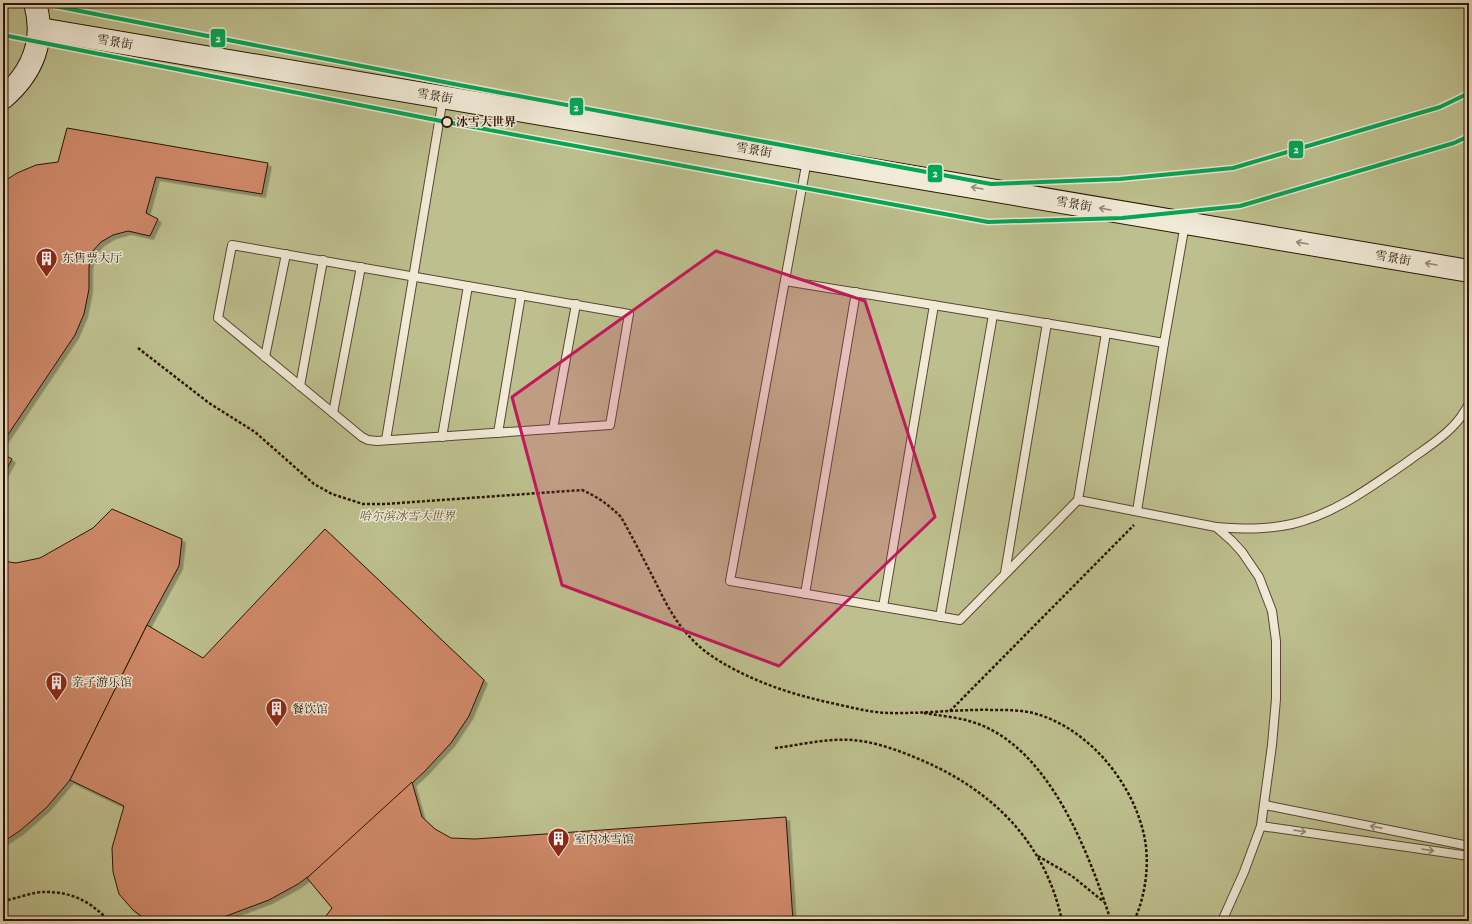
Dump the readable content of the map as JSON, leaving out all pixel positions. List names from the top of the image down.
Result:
{
  "streets": {
    "street": ["雪景街"]
  },
  "one_way": ["雪景街"],
  "parks": ["哈尔滨冰雪大世界"],
  "places": {
    "other": ["冰雪大世界"],
    "building": [
      "东售票大厅",
      "亲子游乐馆",
      "餐饮馆",
      "室内冰雪馆"
    ]
  },
  "lines": ["transit line 2"]
}
